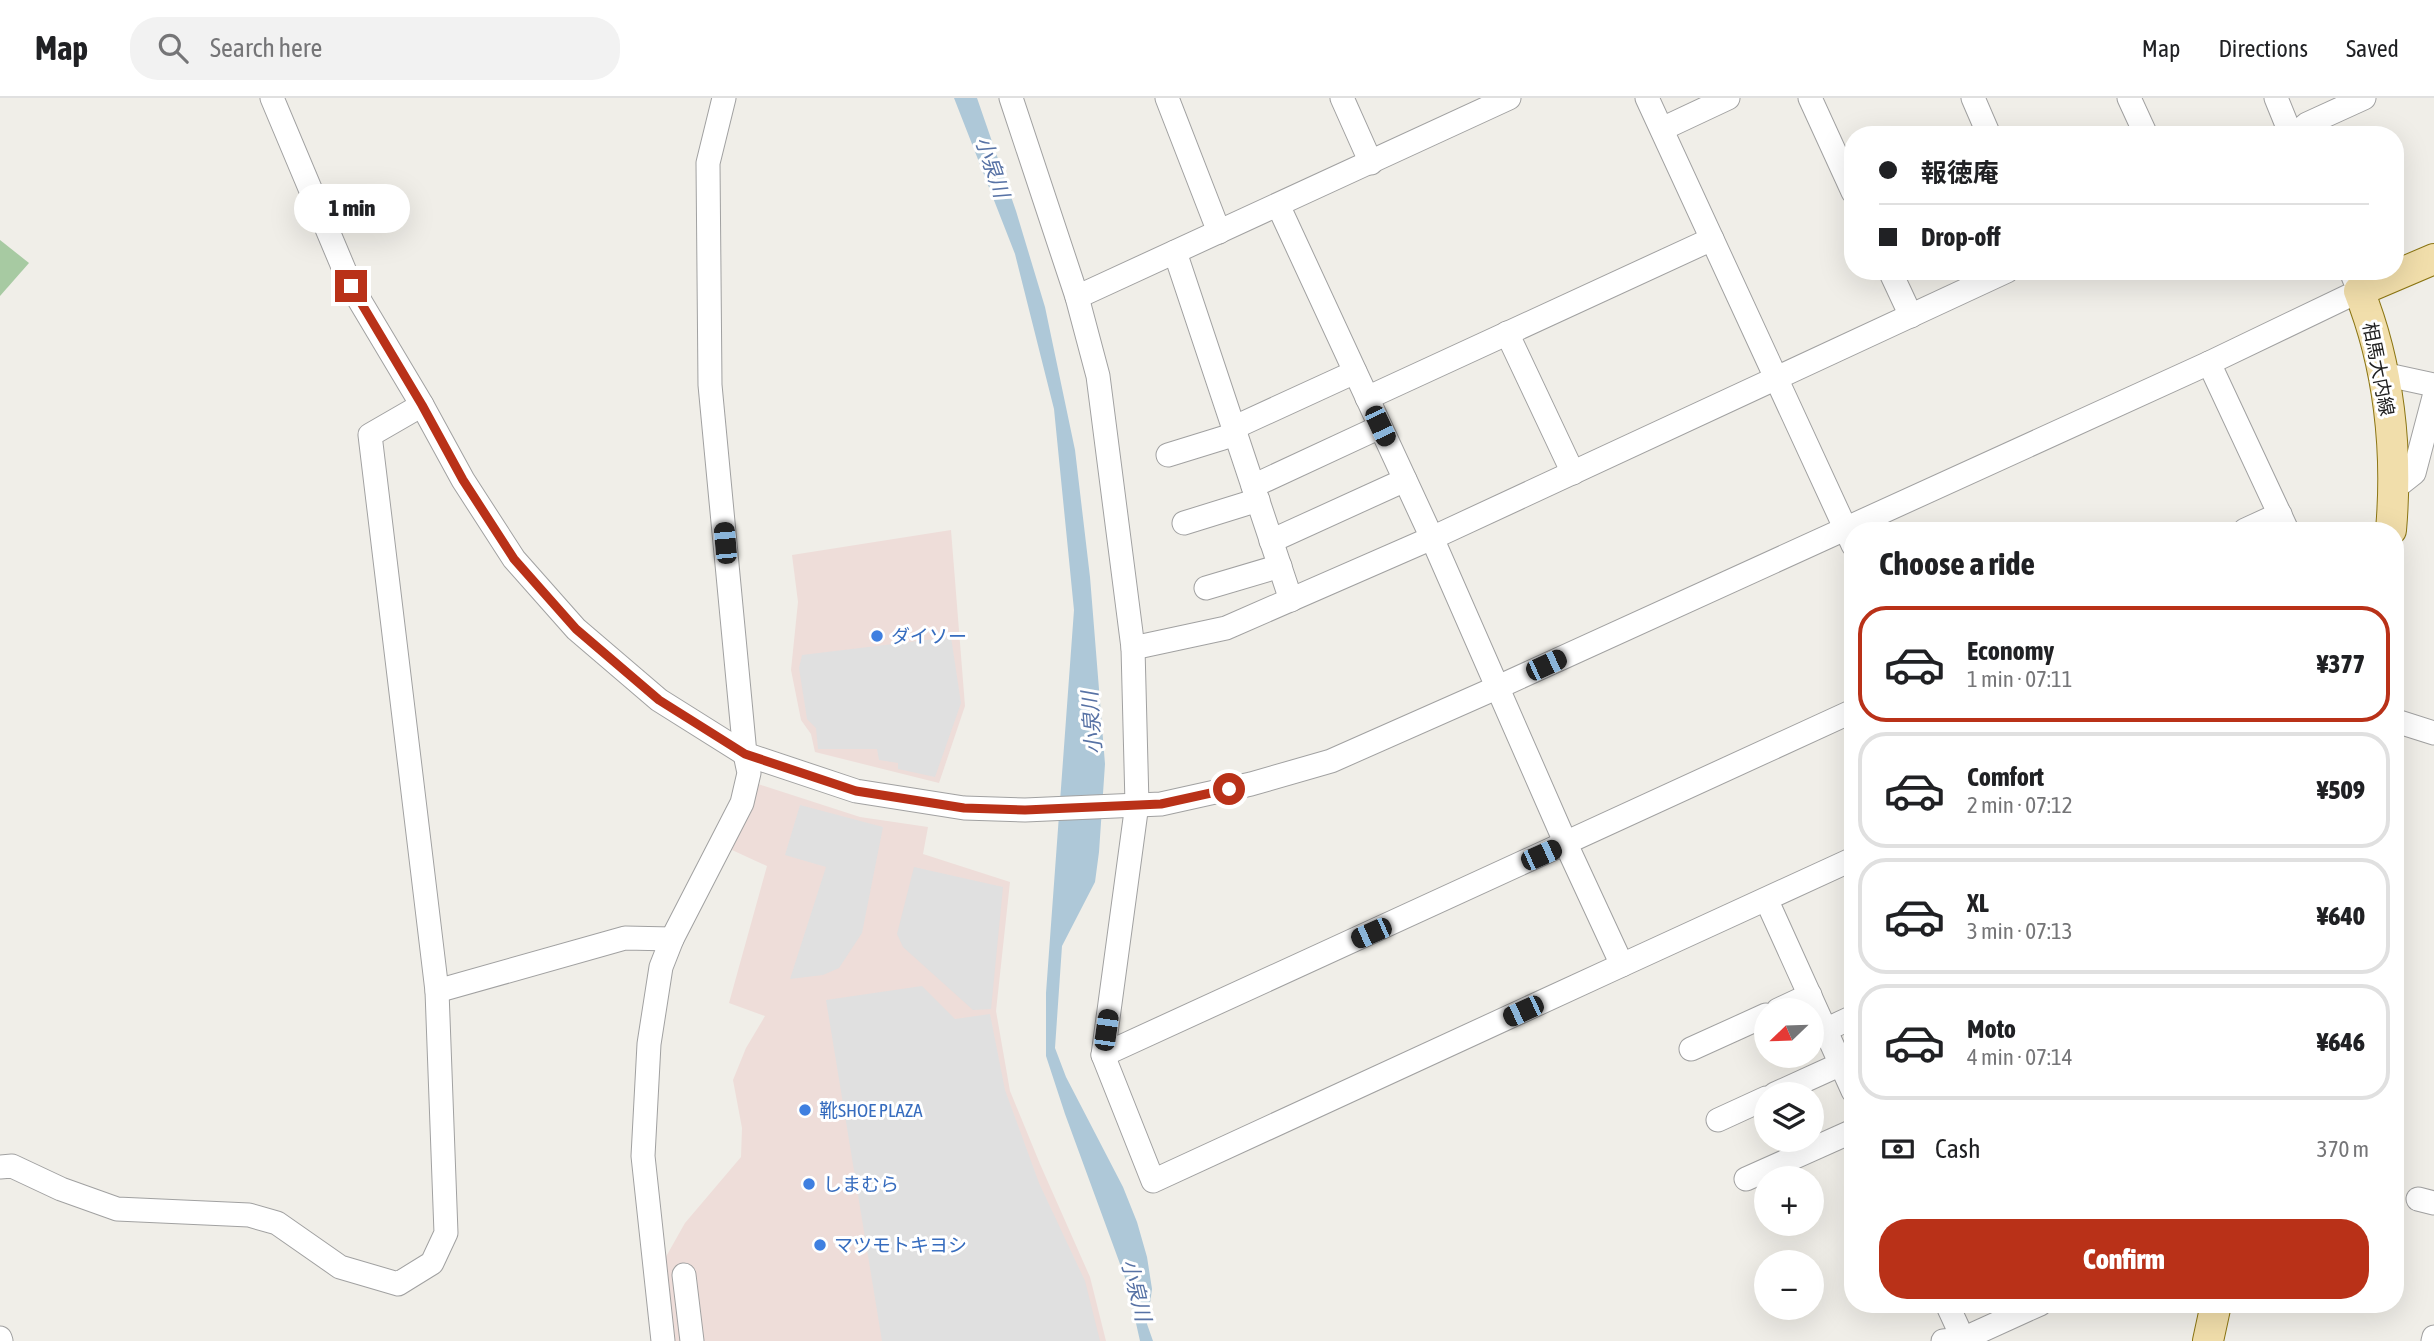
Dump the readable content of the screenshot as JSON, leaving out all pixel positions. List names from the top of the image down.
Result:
{
  "streets": {
    "main road": ["相馬大内線"]
  },
  "water": ["小泉川"],
  "places": [
    "ダイソー",
    "靴SHOE PLAZA",
    "しまむら",
    "マツモトキヨシ"
  ],
  "north": "bottom left",
  "page": {
    "header": "Map",
    "search": "Search here",
    "nav": ["Map", "Directions", "Saved"],
    "banner": ["報徳庵", "Drop-off"],
    "bubble": "1 min",
    "heading": "Choose a ride",
    "list": [
      {
        "name": "Economy",
        "note": "1 min · 07:11",
        "value": "¥377"
      },
      {
        "name": "Comfort",
        "note": "2 min · 07:12",
        "value": "¥509"
      },
      {
        "name": "XL",
        "note": "3 min · 07:13",
        "value": "¥640"
      },
      {
        "name": "Moto",
        "note": "4 min · 07:14",
        "value": "¥646"
      }
    ],
    "map_buttons": ["+", "−"],
    "pay": ["Cash", "370 m"],
    "buttons": "Confirm"
  }
}
